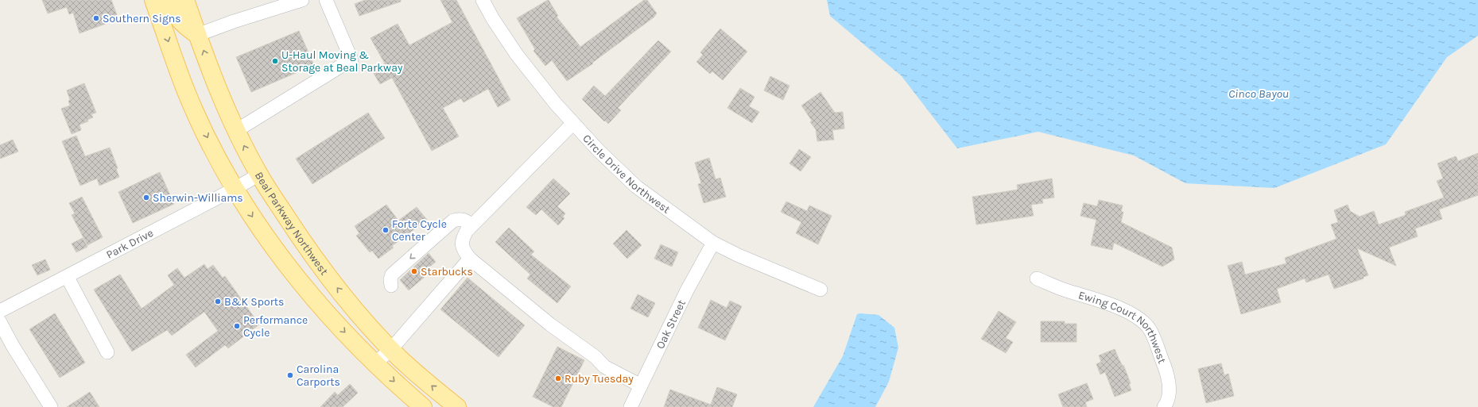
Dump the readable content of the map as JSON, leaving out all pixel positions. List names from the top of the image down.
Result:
{
  "streets": {
    "main road": ["Beal Parkway Northwest"],
    "street": [
      "Circle Drive Northwest",
      "Park Drive",
      "Oak Street",
      "Ewing Court Northwest"
    ]
  },
  "crossings": [
    ["Circle Drive Northwest", "Oak Street"],
    ["Beal Parkway Northwest", "Park Drive"]
  ],
  "water": ["Cinco Bayou"],
  "places": [
    "Southern Signs",
    "U-Haul Moving & Storage at Beal Parkway",
    "Sherwin-Williams",
    "Forte Cycle Center",
    "Starbucks",
    "B&K Sports",
    "Performance Cycle",
    "Carolina Carports",
    "Ruby Tuesday"
  ]
}
